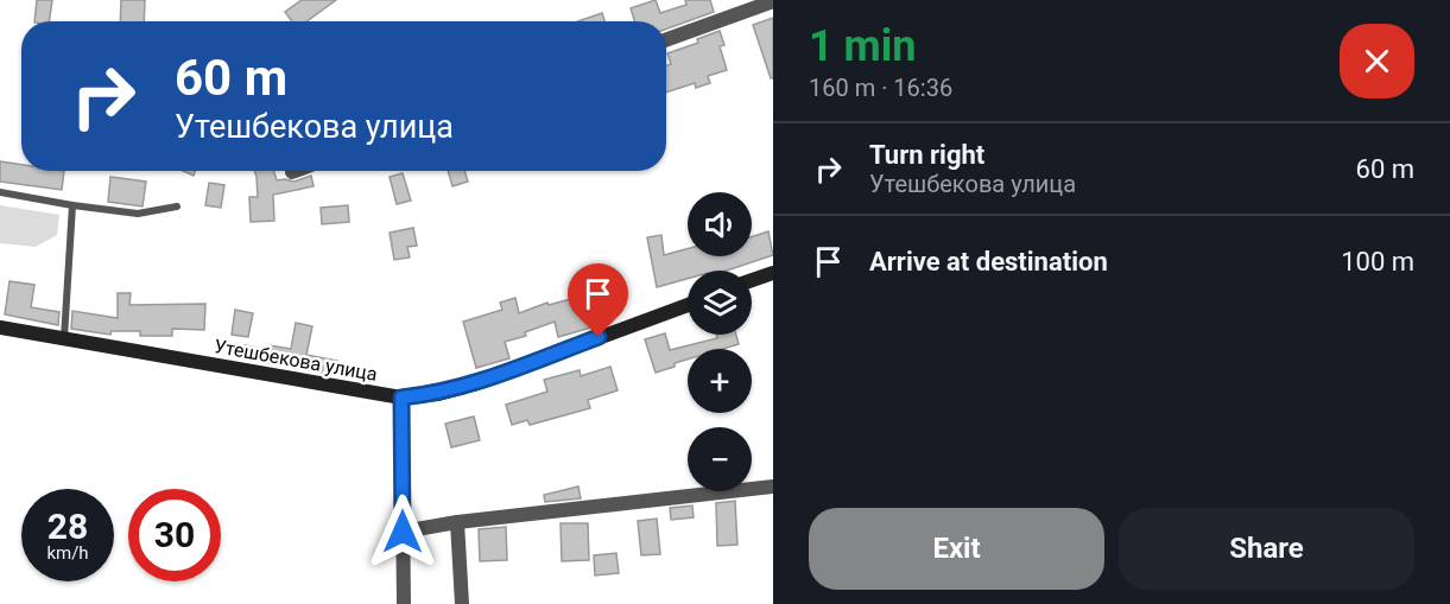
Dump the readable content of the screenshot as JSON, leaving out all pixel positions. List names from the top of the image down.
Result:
{
  "streets": {
    "main road": ["Утешбекова улица"]
  },
  "page": {
    "heading": ["1 min", "160 m · 16:36"],
    "turn": ["60 m", "Утешбекова улица"],
    "list": [
      {
        "name": "Turn right",
        "note": "Утешбекова улица",
        "value": "60 m"
      },
      {
        "name": "Arrive at destination",
        "value": "100 m"
      }
    ],
    "map_buttons": ["+", "−"],
    "speed": "28 km/h",
    "limit": "30",
    "buttons": ["Exit", "Share"]
  }
}
